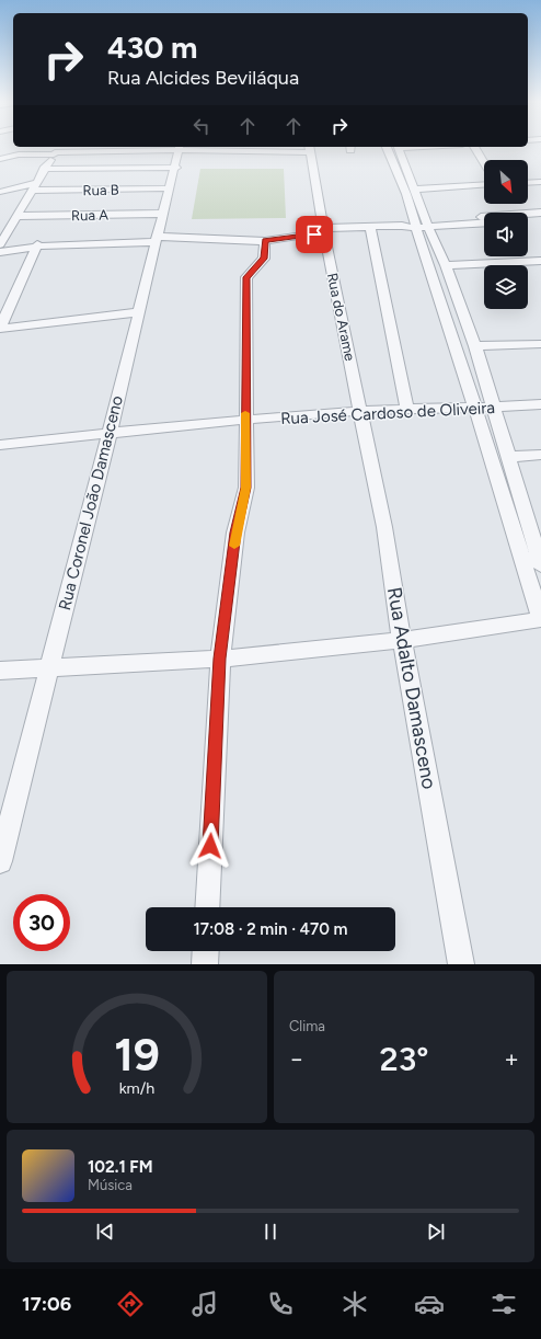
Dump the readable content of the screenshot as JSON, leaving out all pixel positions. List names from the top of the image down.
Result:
{
  "streets": {
    "street": [
      "Rua B",
      "Rua A",
      "Rua do Arame",
      "Rua José Cardoso de Oliveira",
      "Rua Coronel João Damasceno",
      "Rua Adalto Damasceno"
    ]
  },
  "crossings": [
    ["Rua B", "Rua Coronel João Damasceno"],
    ["Rua A", "Rua Coronel João Damasceno"],
    ["Rua do Arame", "Rua José Cardoso de Oliveira"],
    ["Rua do Arame", "Rua Adalto Damasceno"],
    ["Rua José Cardoso de Oliveira", "Rua Coronel João Damasceno"],
    ["Rua José Cardoso de Oliveira", "Rua Adalto Damasceno"]
  ],
  "north": "bottom right",
  "page": {
    "turn": ["430 m", "Rua Alcides Beviláqua"],
    "limit": "30",
    "trip": "17:08 · 2 min · 470 m",
    "tile": "Clima",
    "heat": ["−", "23°", "+"],
    "song": ["102.1 FM", "Música"],
    "tabs": "17:06",
    "gauge": ["19", "km/h"]
  }
}
